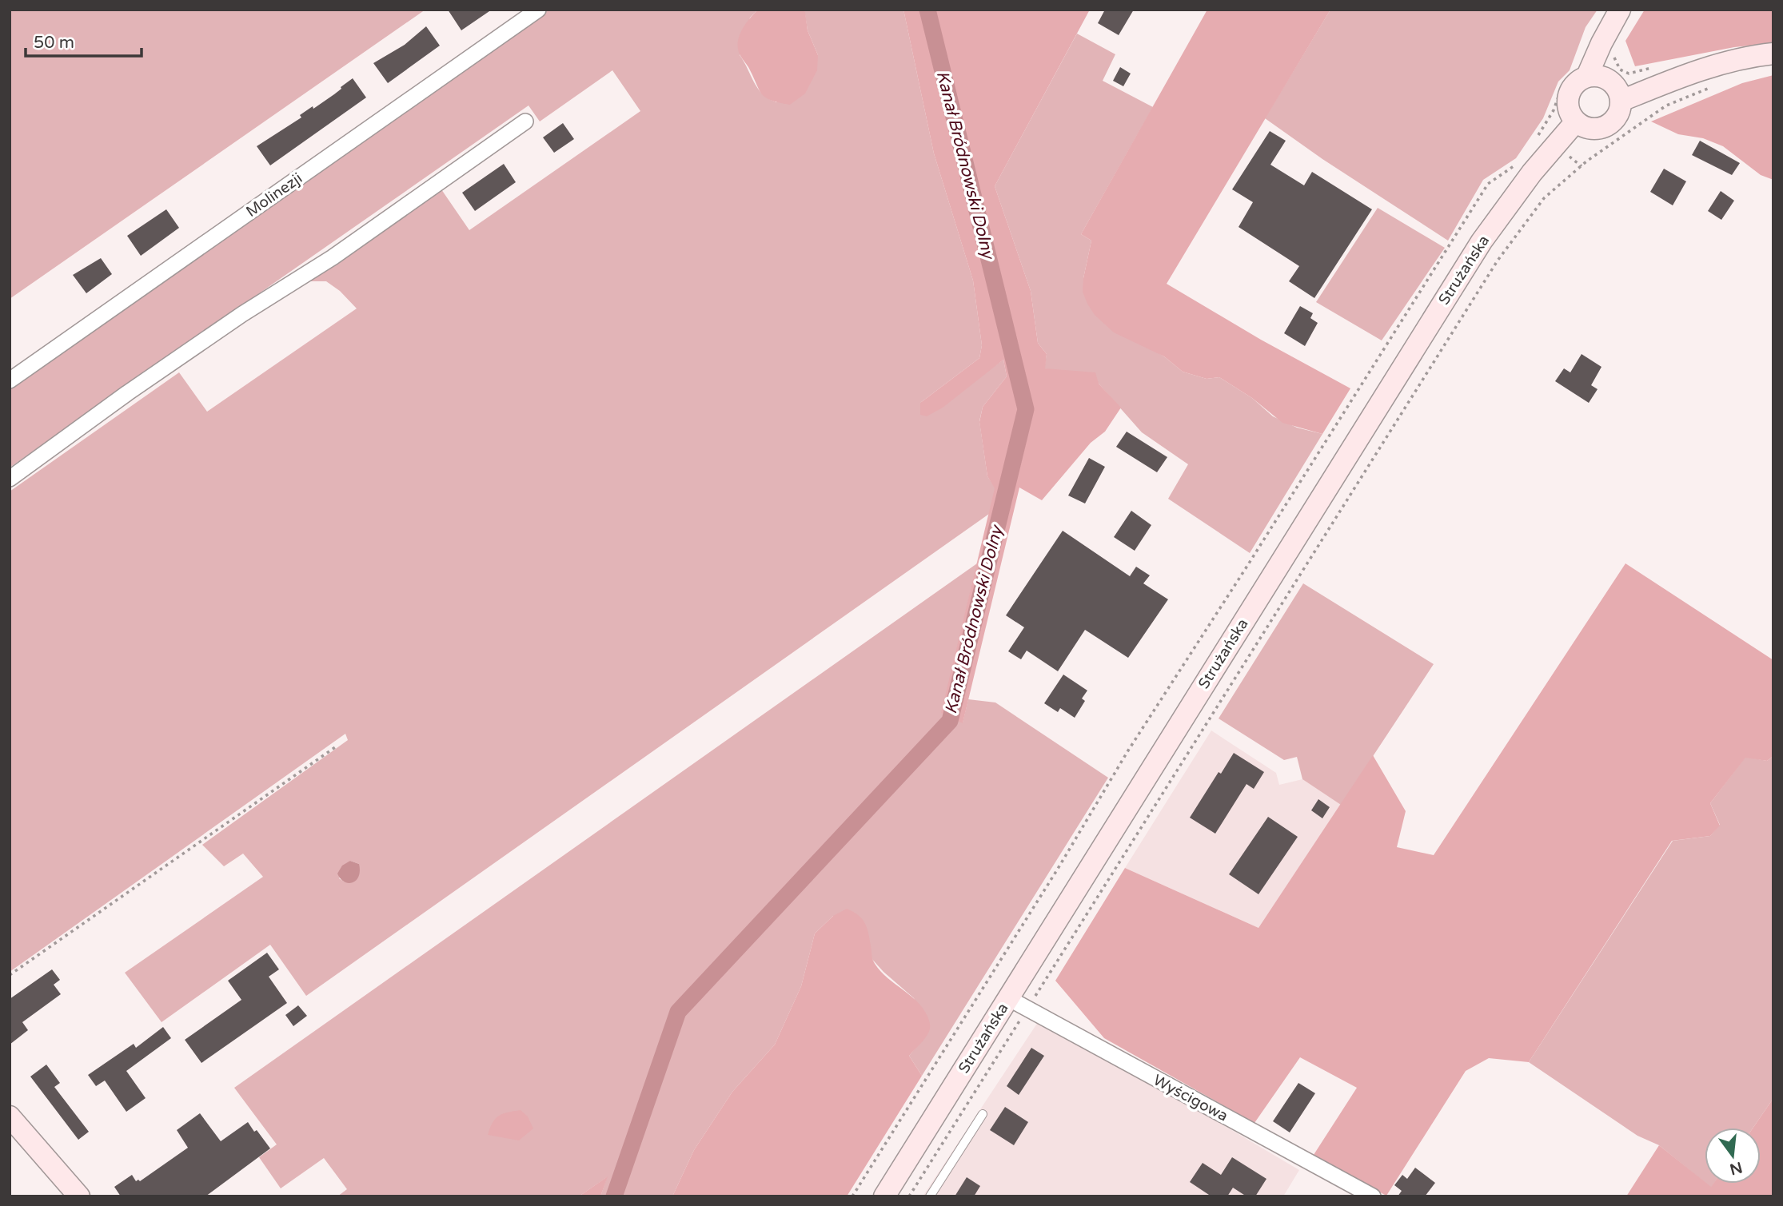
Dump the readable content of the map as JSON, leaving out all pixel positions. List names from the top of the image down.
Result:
{
  "streets": {
    "main road": ["Strużańska"],
    "street": ["Molinezji", "Wyścigowa"]
  },
  "crossings": [
    ["Strużańska", "Wyścigowa"]
  ],
  "water": ["Kanał Bródnowski Dolny"],
  "scale_bar": "50 m",
  "north": "bottom"
}
